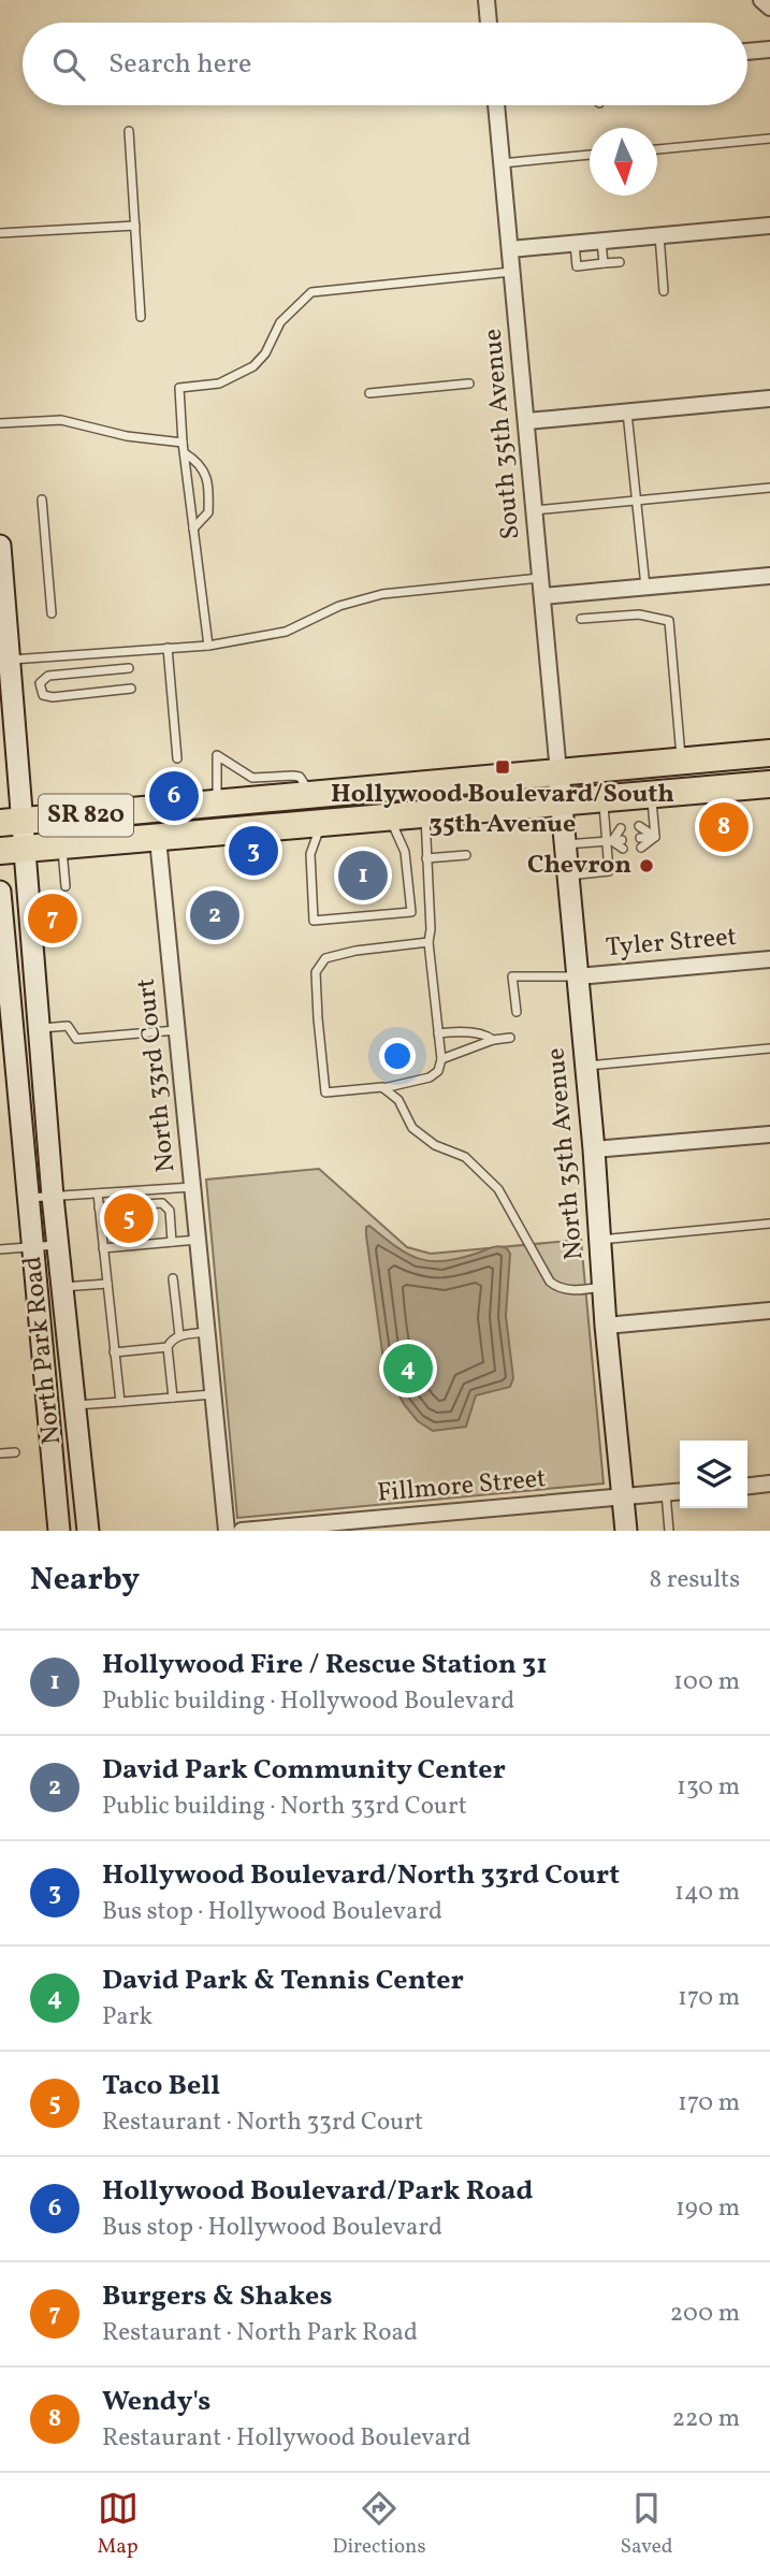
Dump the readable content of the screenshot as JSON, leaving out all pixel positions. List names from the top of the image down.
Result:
{
  "streets": {
    "highway": ["SR 820"],
    "street": [
      "South 35th Avenue",
      "Tyler Street",
      "North 33rd Court",
      "North 35th Avenue",
      "North Park Road",
      "Fillmore Street"
    ]
  },
  "crossings": [
    ["South 35th Avenue", "SR 820"],
    ["South 35th Avenue", "North 35th Avenue"],
    ["SR 820", "North 33rd Court"],
    ["SR 820", "North 35th Avenue"],
    ["SR 820", "North Park Road"],
    ["Tyler Street", "North 35th Avenue"],
    ["North 35th Avenue", "Fillmore Street"]
  ],
  "places": {
    "transit": ["Hollywood Boulevard/South 35th Avenue"],
    "other": ["Chevron"]
  },
  "north": "bottom",
  "page": {
    "search": "Search here",
    "pins": [
      "6",
      "8",
      "3",
      "1",
      "2",
      "7",
      "5",
      "4"
    ],
    "heading": ["Nearby", "8 results"],
    "list": [
      {
        "mark": "1",
        "name": "Hollywood Fire / Rescue Station 31",
        "note": "Public building · Hollywood Boulevard",
        "value": "100 m"
      },
      {
        "mark": "2",
        "name": "David Park Community Center",
        "note": "Public building · North 33rd Court",
        "value": "130 m"
      },
      {
        "mark": "3",
        "name": "Hollywood Boulevard/North 33rd Court",
        "note": "Bus stop · Hollywood Boulevard",
        "value": "140 m"
      },
      {
        "mark": "4",
        "name": "David Park & Tennis Center",
        "note": "Park",
        "value": "170 m"
      },
      {
        "mark": "5",
        "name": "Taco Bell",
        "note": "Restaurant · North 33rd Court",
        "value": "170 m"
      },
      {
        "mark": "6",
        "name": "Hollywood Boulevard/Park Road",
        "note": "Bus stop · Hollywood Boulevard",
        "value": "190 m"
      },
      {
        "mark": "7",
        "name": "Burgers & Shakes",
        "note": "Restaurant · North Park Road",
        "value": "200 m"
      },
      {
        "mark": "8",
        "name": "Wendy's",
        "note": "Restaurant · Hollywood Boulevard",
        "value": "220 m"
      }
    ],
    "nav": ["Map", "Directions", "Saved"]
  }
}
